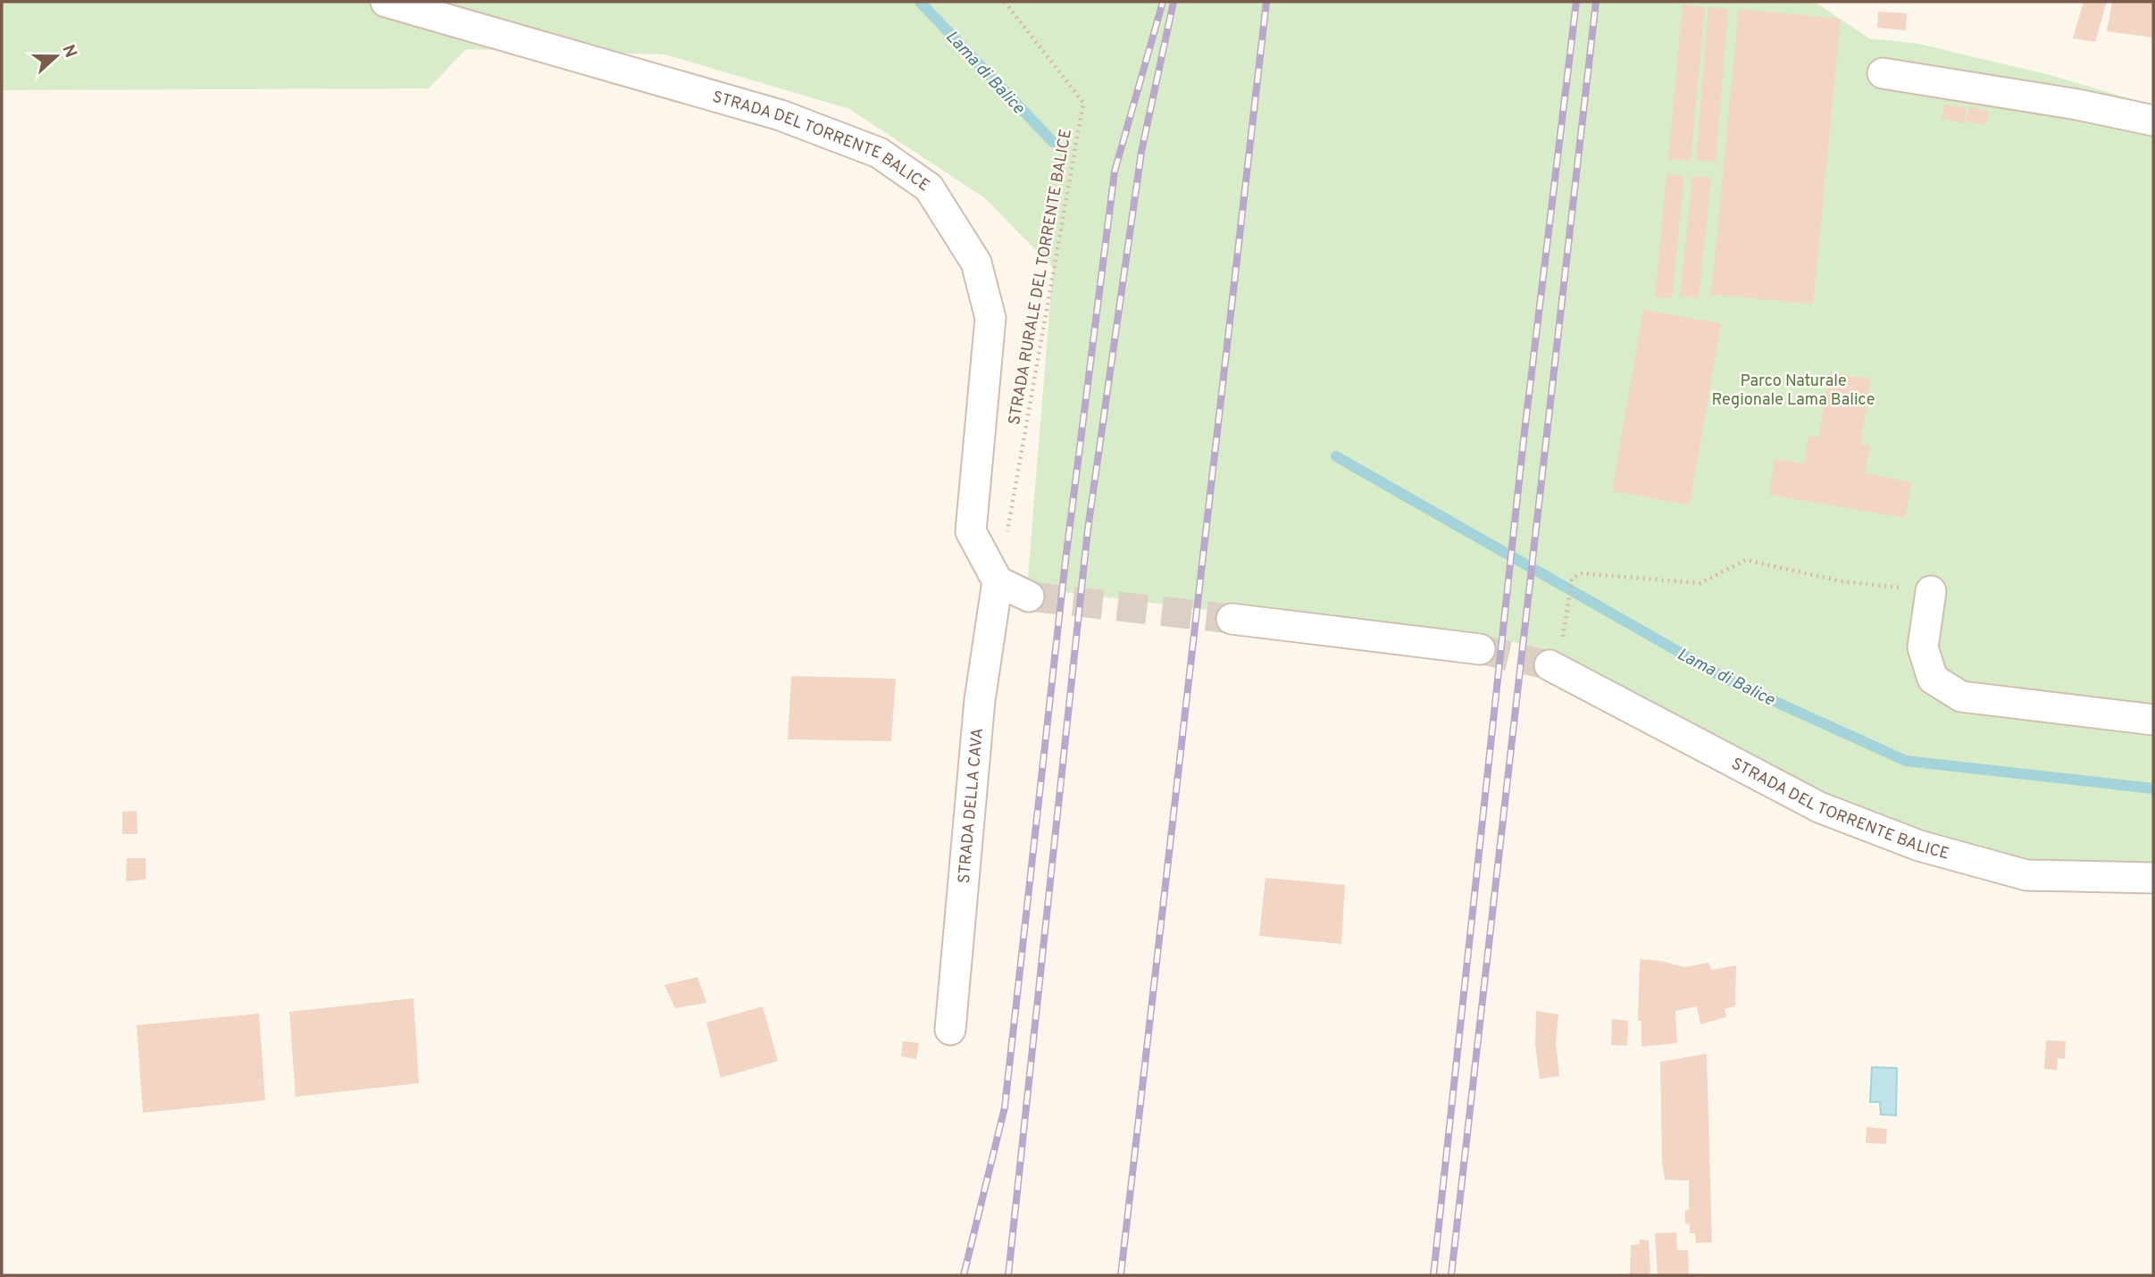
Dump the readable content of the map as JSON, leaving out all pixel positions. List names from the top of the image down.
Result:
{
  "streets": {
    "street": ["STRADA DEL TORRENTE BALICE", "STRADA DELLA CAVA"],
    "path": ["STRADA RURALE DEL TORRENTE BALICE"]
  },
  "crossings": [
    ["STRADA DEL TORRENTE BALICE", "STRADA RURALE DEL TORRENTE BALICE"],
    ["STRADA DEL TORRENTE BALICE", "STRADA DELLA CAVA"],
    ["STRADA RURALE DEL TORRENTE BALICE", "STRADA DELLA CAVA"]
  ],
  "water": ["Lama di Balice"],
  "parks": ["Parco Naturale Regionale Lama Balice"],
  "north": "right"
}
